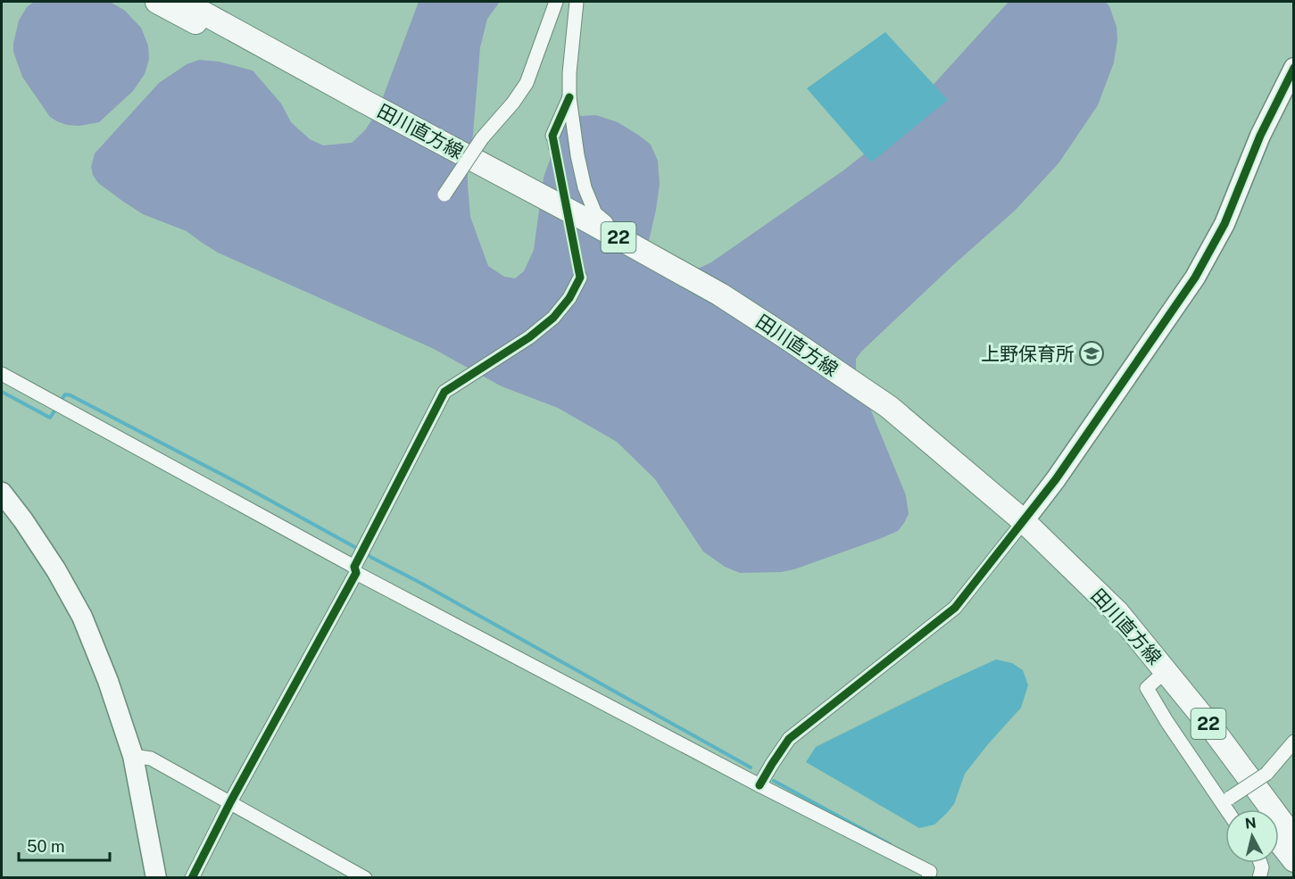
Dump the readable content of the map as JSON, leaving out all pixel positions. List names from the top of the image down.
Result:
{
  "streets": {
    "main road": ["田川直方線", "22"]
  },
  "places": {
    "school or university": ["上野保育所"]
  },
  "scale_bar": "50 m",
  "north": "top"
}
